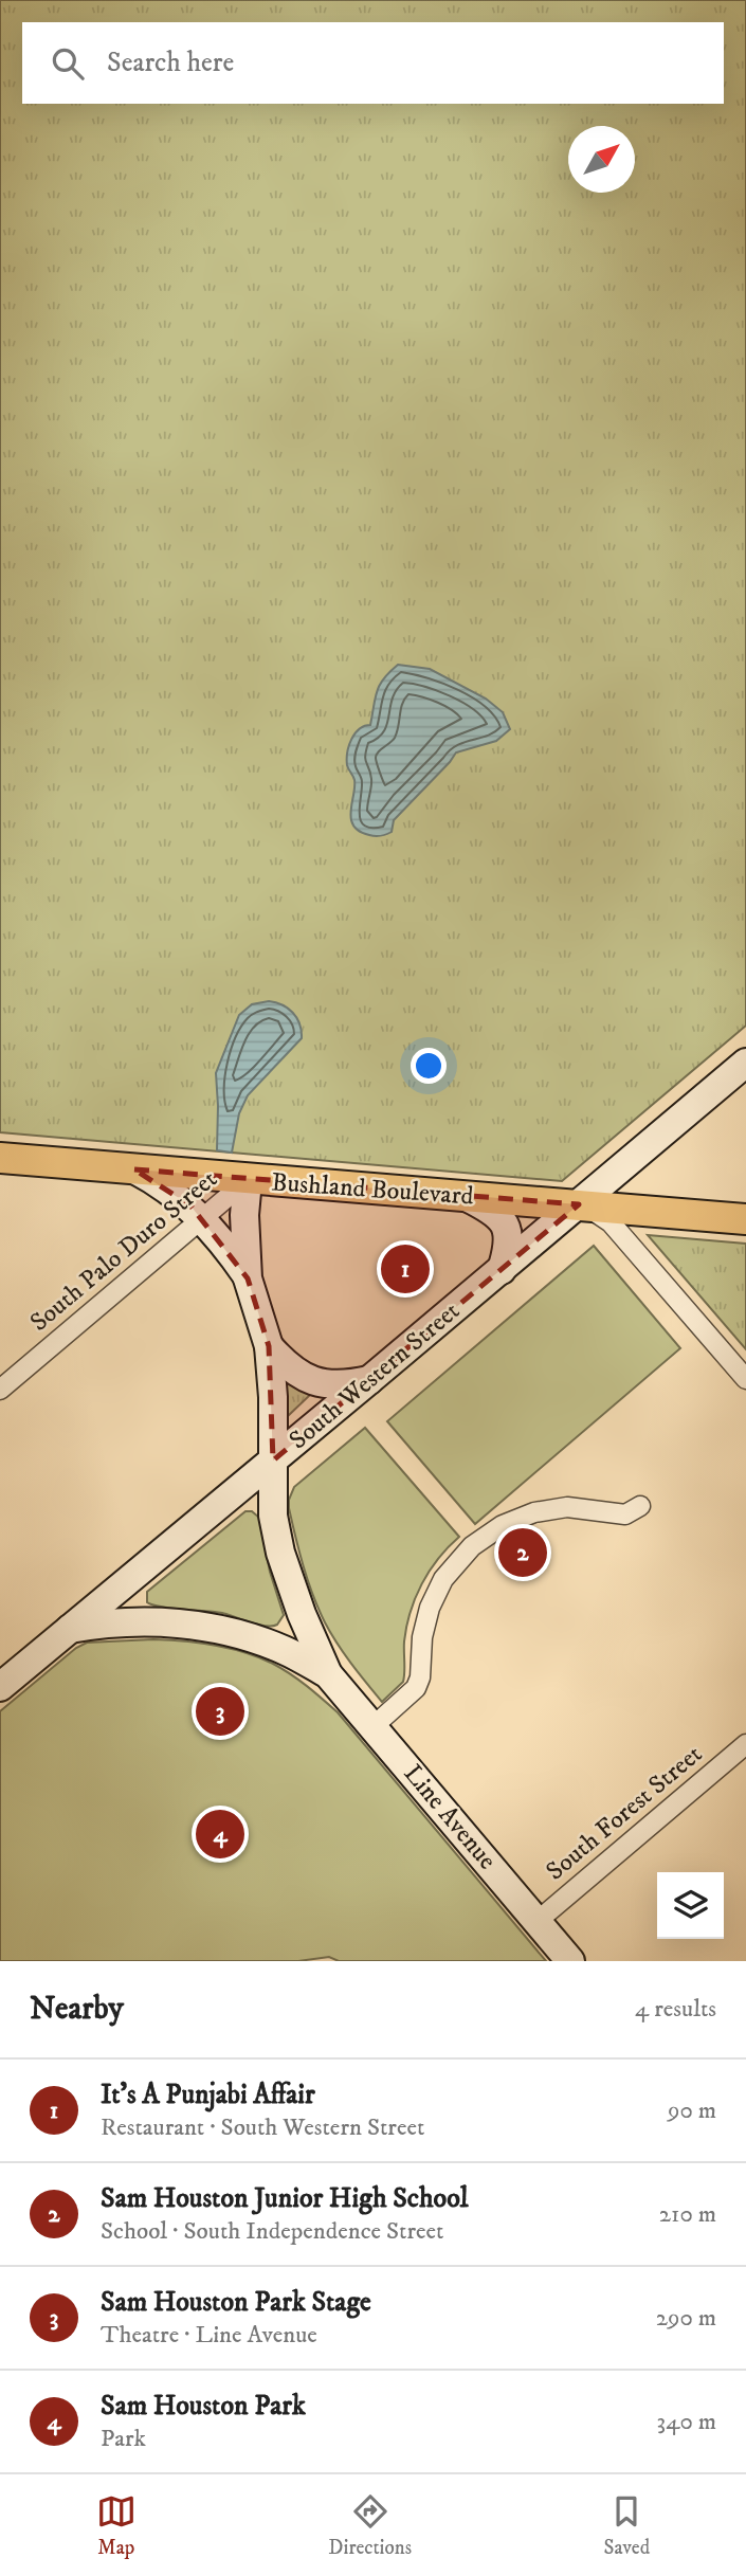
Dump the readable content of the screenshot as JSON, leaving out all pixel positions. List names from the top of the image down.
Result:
{
  "streets": {
    "main road": ["Bushland Boulevard", "South Western Street", "Line Avenue"],
    "street": ["South Palo Duro Street", "South Forest Street"]
  },
  "crossings": [
    ["Bushland Boulevard", "South Palo Duro Street"],
    ["Bushland Boulevard", "South Western Street"],
    ["South Western Street", "Line Avenue"],
    ["South Forest Street", "Line Avenue"]
  ],
  "north": "top right",
  "page": {
    "search": "Search here",
    "pins": [
      "1",
      "2",
      "3",
      "4"
    ],
    "heading": ["Nearby", "4 results"],
    "list": [
      {
        "mark": "1",
        "name": "It's A Punjabi Affair",
        "note": "Restaurant · South Western Street",
        "value": "90 m"
      },
      {
        "mark": "2",
        "name": "Sam Houston Junior High School",
        "note": "School · South Independence Street",
        "value": "210 m"
      },
      {
        "mark": "3",
        "name": "Sam Houston Park Stage",
        "note": "Theatre · Line Avenue",
        "value": "290 m"
      },
      {
        "mark": "4",
        "name": "Sam Houston Park",
        "note": "Park",
        "value": "340 m"
      }
    ],
    "nav": ["Map", "Directions", "Saved"]
  }
}
